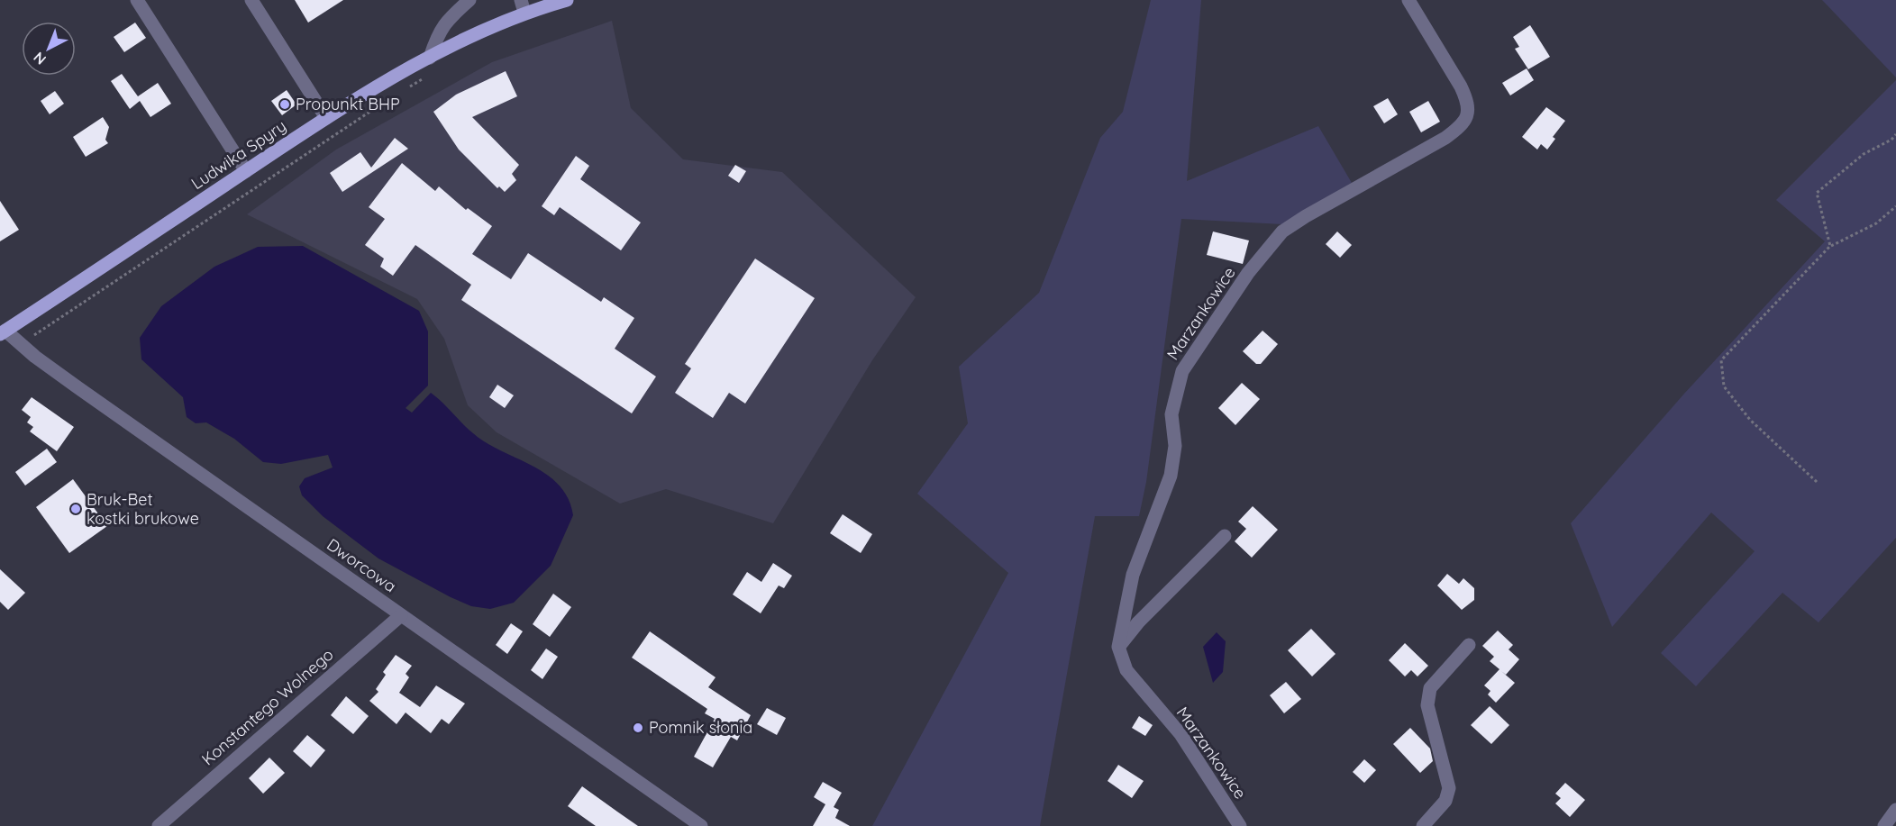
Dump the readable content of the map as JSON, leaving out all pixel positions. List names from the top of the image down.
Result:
{
  "streets": {
    "main road": ["Ludwika Spyry"],
    "street": ["Marzankowice", "Dworcowa", "Konstantego Wolnego"]
  },
  "crossings": [
    ["Ludwika Spyry", "Dworcowa"],
    ["Dworcowa", "Konstantego Wolnego"]
  ],
  "places": ["Propunkt BHP", "Bruk-Bet kostki brukowe", "Pomnik słonia"],
  "north": "bottom left"
}
